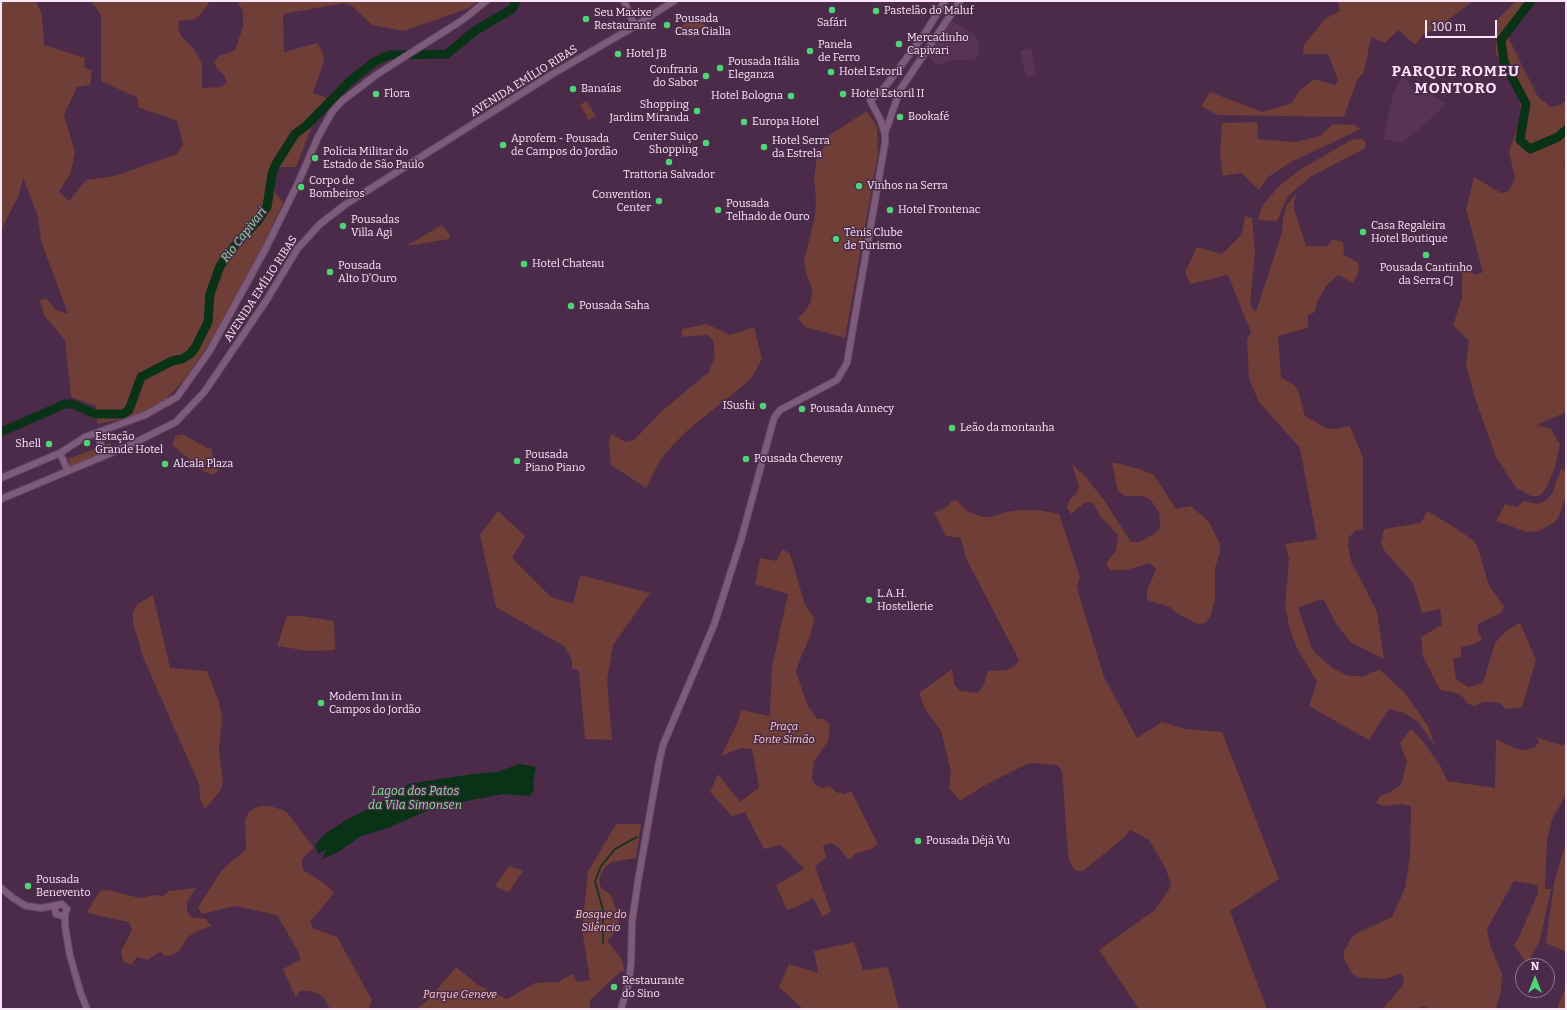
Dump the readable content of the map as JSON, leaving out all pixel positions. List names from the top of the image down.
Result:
{
  "streets": {
    "street": ["AVENIDA EMÍLIO RIBAS"]
  },
  "districts": ["PARQUE ROMEU MONTORO"],
  "water": ["Rio Capivari", "Lagoa dos Patos da Vila Simonsen"],
  "parks": ["Praça Fonte Simão", "Bosque do Silêncio", "Parque Geneve"],
  "places": [
    "Safári",
    "Pastelão do Maluf",
    "Seu Maxixe Restaurante",
    "Pousada Casa Gialla",
    "Mercadinho Capivari",
    "Panela de Ferro",
    "Hotel JB",
    "Pousada Itália Eleganza",
    "Hotel Estoril",
    "Confraria do Sabor",
    "Banaías",
    "Flora",
    "Hotel Estoril II",
    "Hotel Bologna",
    "Shopping Jardim Miranda",
    "Bookafé",
    "Europa Hotel",
    "Center Suiço Shopping",
    "Aprofem - Pousada de Campos do Jordão",
    "Hotel Serra da Estrela",
    "Polícia Militar do Estado de São Paulo",
    "Trattoria Salvador",
    "Vinhos na Serra",
    "Corpo de Bombeiros",
    "Convention Center",
    "Pousada Telhado de Ouro",
    "Hotel Frontenac",
    "Pousadas Villa Agi",
    "Casa Regaleira Hotel Boutique",
    "Tênis Clube de Turismo",
    "Pousada Cantinho da Serra CJ",
    "Hotel Chateau",
    "Pousada Alto D'Ouro",
    "Pousada Saha",
    "ISushi",
    "Pousada Annecy",
    "Leão da montanha",
    "Estação Grande Hotel",
    "Shell",
    "Pousada Cheveny",
    "Pousada Piano Piano",
    "Alcala Plaza",
    "L.A.H. Hostellerie",
    "Modern Inn in Campos do Jordão",
    "Pousada Déjà Vu",
    "Pousada Benevento",
    "Restaurante do Sino"
  ],
  "scale_bar": "100 m",
  "north": "top"
}
